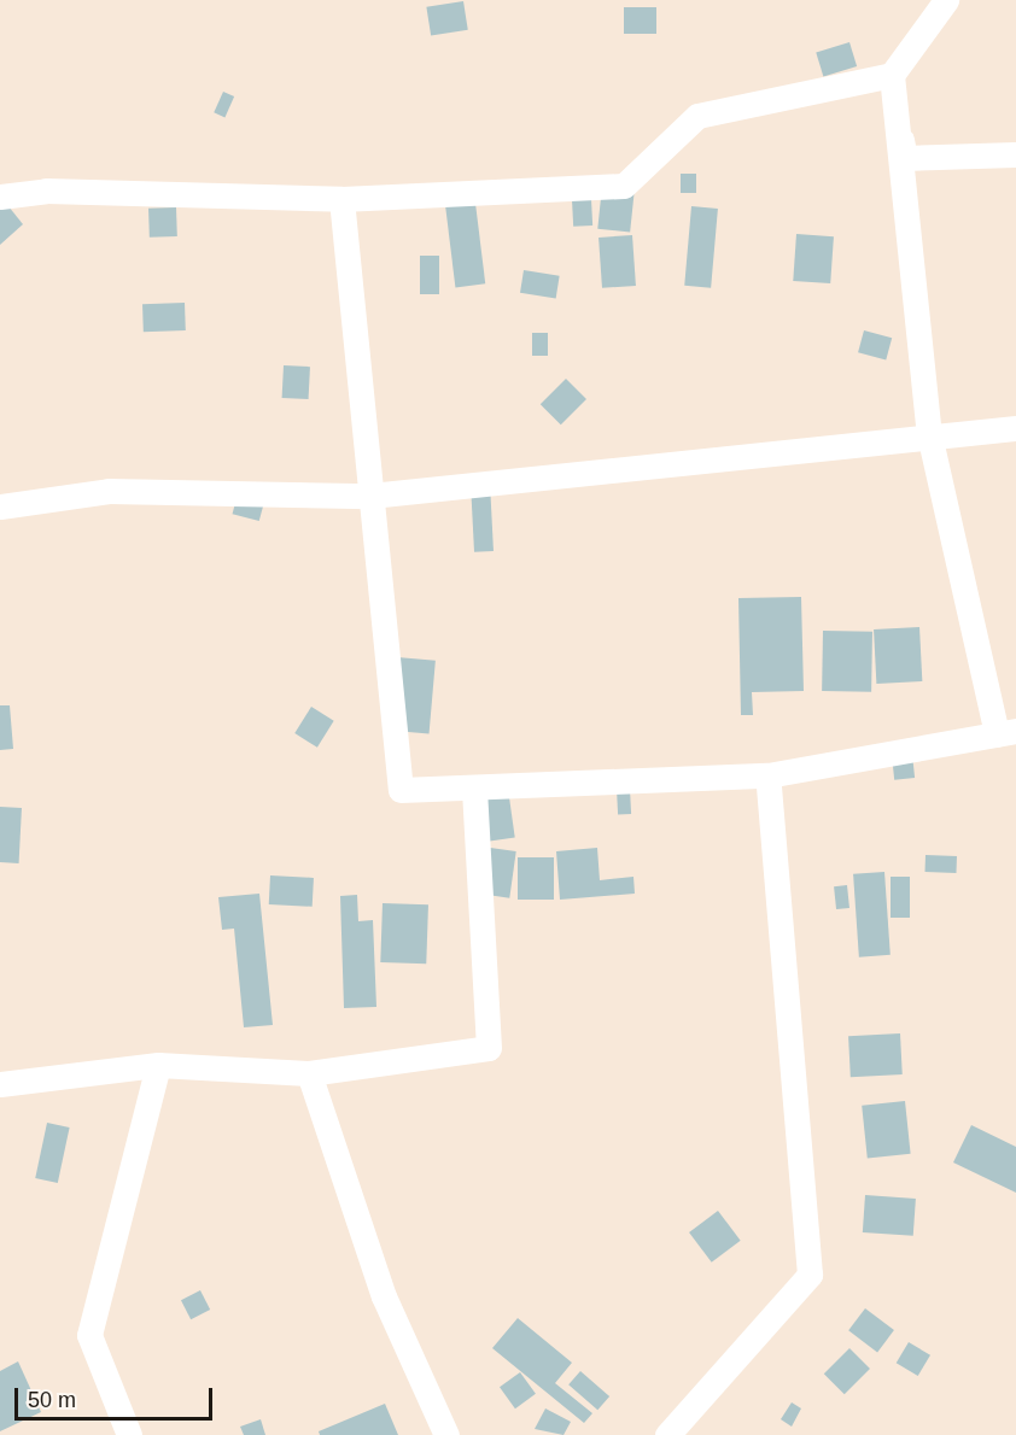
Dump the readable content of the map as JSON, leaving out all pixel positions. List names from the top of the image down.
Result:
{
  "scale_bar": "50 m"
}
